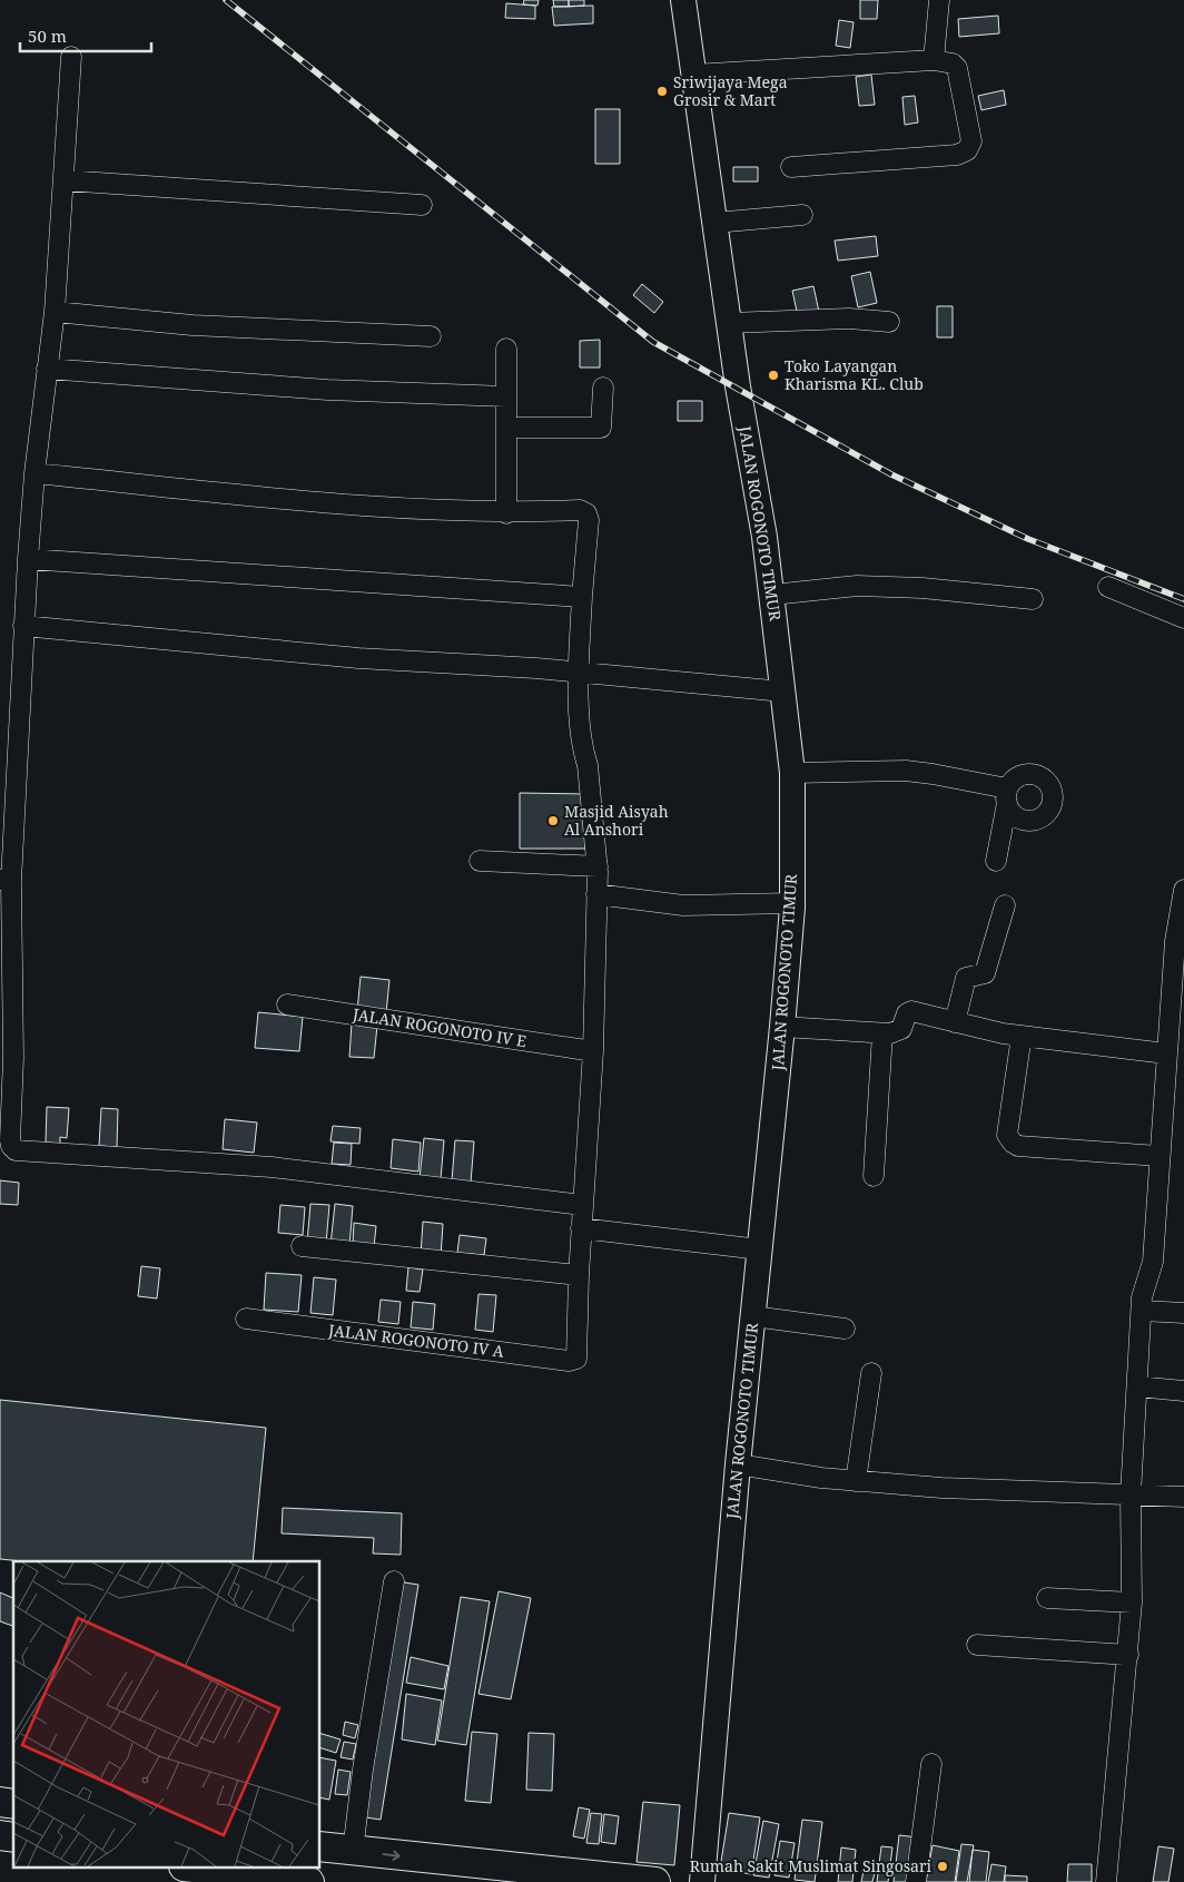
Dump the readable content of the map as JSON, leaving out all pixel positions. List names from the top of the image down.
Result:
{
  "streets": {
    "main road": ["JALAN ROGONOTO TIMUR"],
    "street": ["JALAN ROGONOTO IV E", "JALAN ROGONOTO IV A"]
  },
  "places": [
    "Sriwijaya Mega Grosir & Mart",
    "Toko Layangan Kharisma KL. Club",
    "Masjid Aisyah Al Anshori",
    "Rumah Sakit Muslimat Singosari"
  ],
  "scale_bar": "50 m"
}
